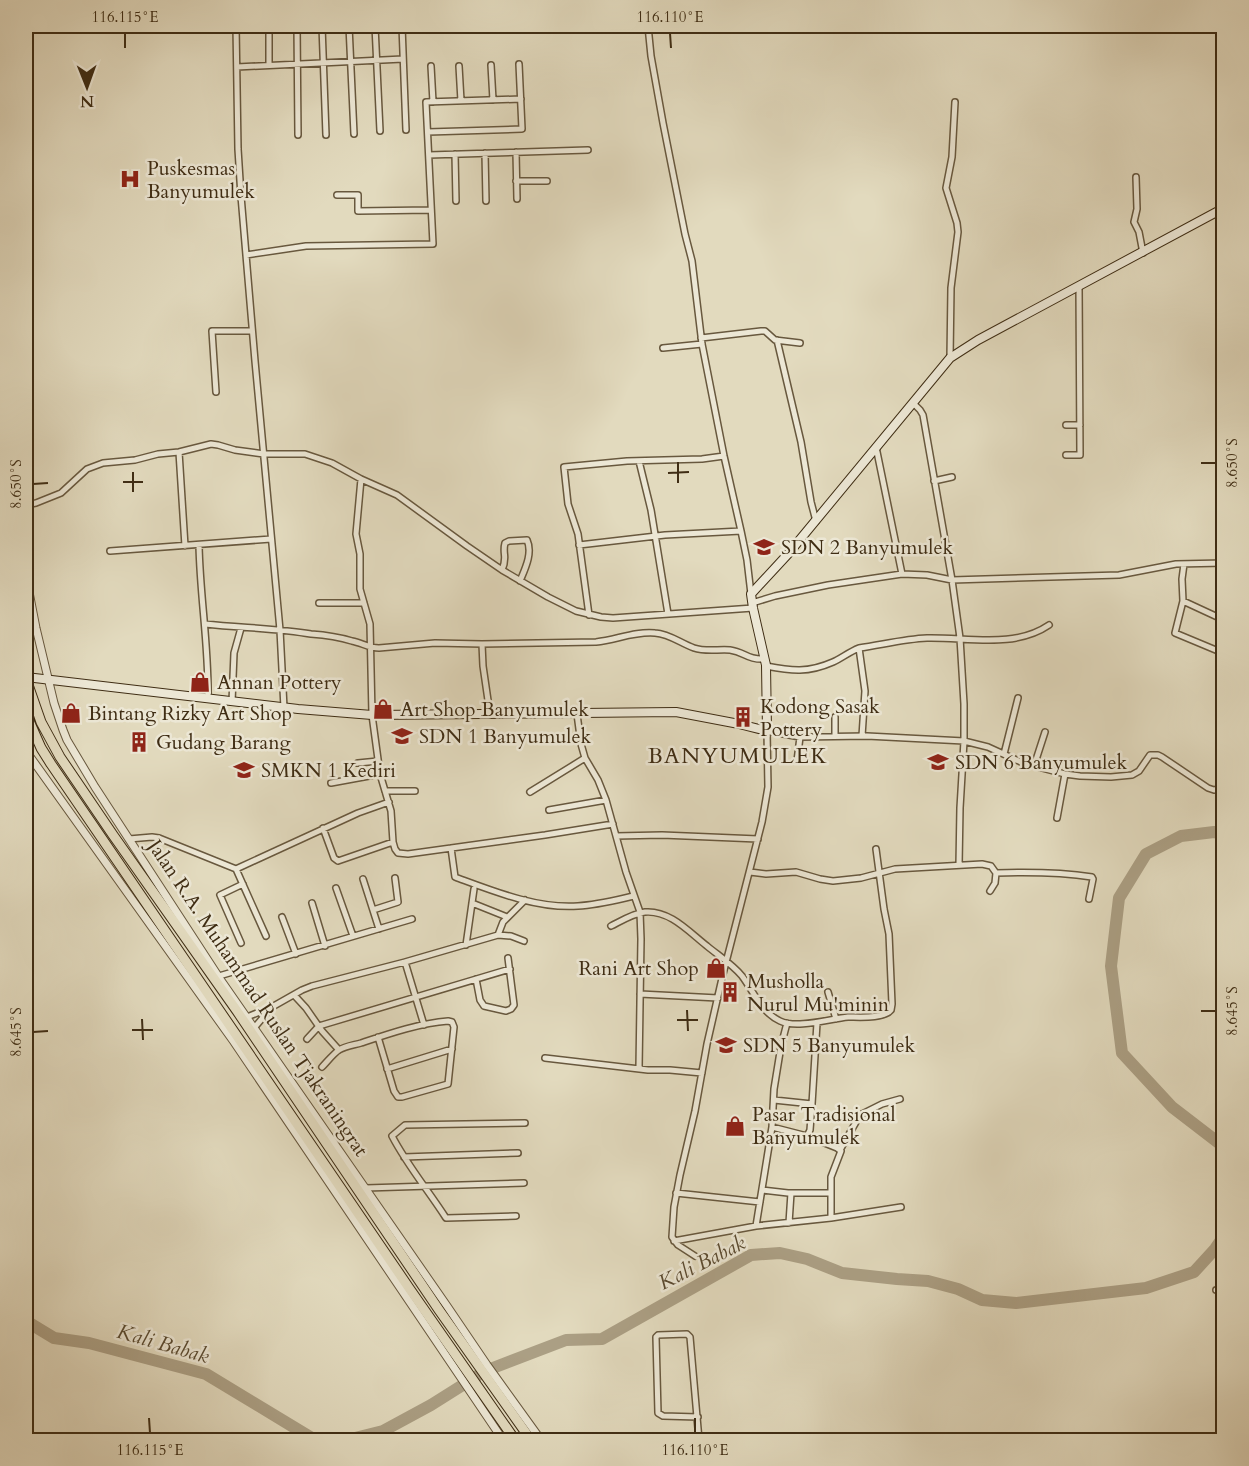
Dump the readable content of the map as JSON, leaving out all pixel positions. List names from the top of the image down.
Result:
{
  "streets": {
    "highway": ["Jalan R.A. Muhammad Ruslan Tjakraningrat"]
  },
  "districts": ["BANYUMULEK"],
  "water": ["Kali Babak"],
  "places": {
    "hospital": ["Puskesmas Banyumulek"],
    "school or university": [
      "SDN 2 Banyumulek",
      "SDN 1 Banyumulek",
      "SDN 6 Banyumulek",
      "SMKN 1 Kediri",
      "SDN 5 Banyumulek"
    ],
    "shop": [
      "Annan Pottery",
      "Art Shop Banyumulek",
      "Bintang Rizky Art Shop",
      "Rani Art Shop",
      "Pasar Tradisional Banyumulek"
    ],
    "building": ["Kodong Sasak Pottery", "Gudang Barang", "Musholla Nurul Mu'minin"]
  },
  "north": "bottom",
  "coordinates": [
    "116.115°E",
    "116.110°E",
    "8.650°S",
    "8.645°S"
  ]
}
